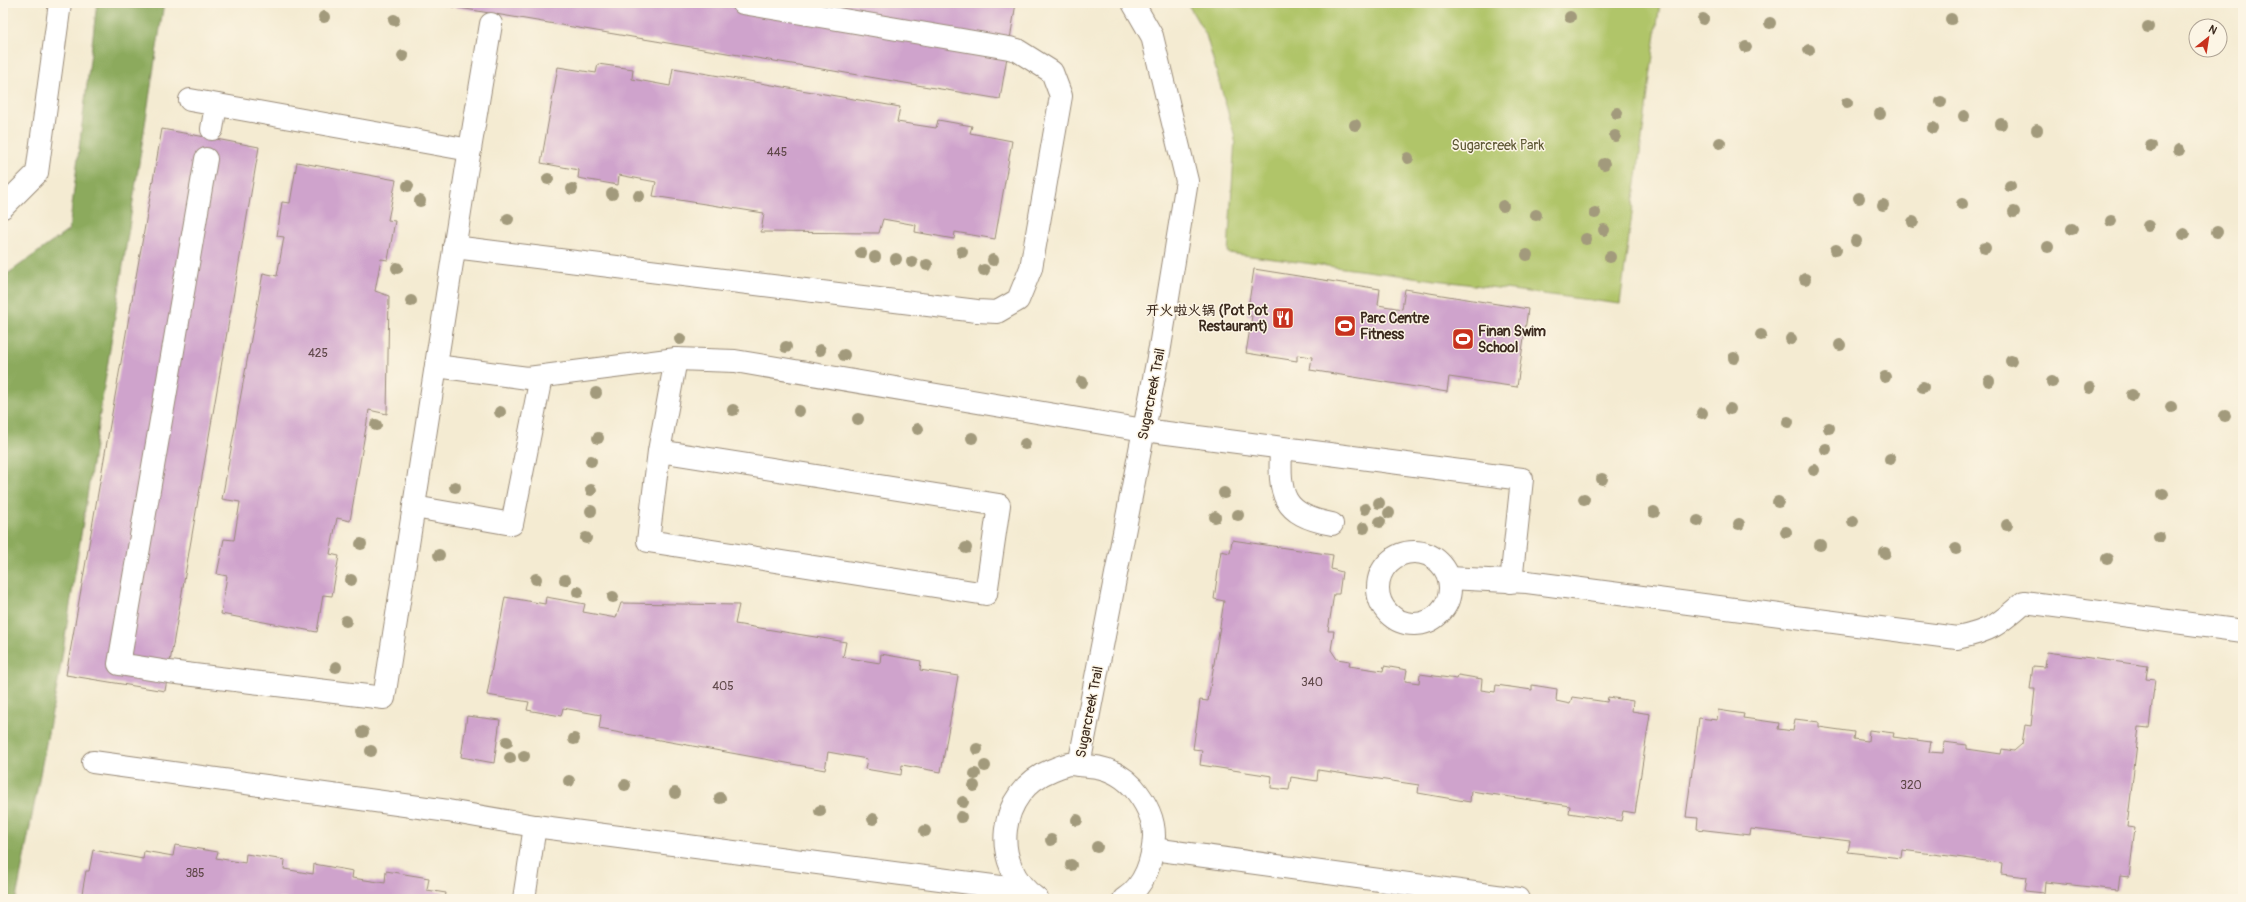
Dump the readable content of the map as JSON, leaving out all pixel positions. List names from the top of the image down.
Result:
{
  "streets": {
    "street": ["Sugarcreek Trail"]
  },
  "parks": ["Sugarcreek Park"],
  "places": {
    "restaurant": ["开火啦火锅 (Pot Pot Restaurant)"],
    "sports": ["Parc Centre Fitness", "Finan Swim School"]
  },
  "house_numbers": [
    "445",
    "425",
    "340",
    "405",
    "320",
    "385"
  ],
  "north": "top right"
}
